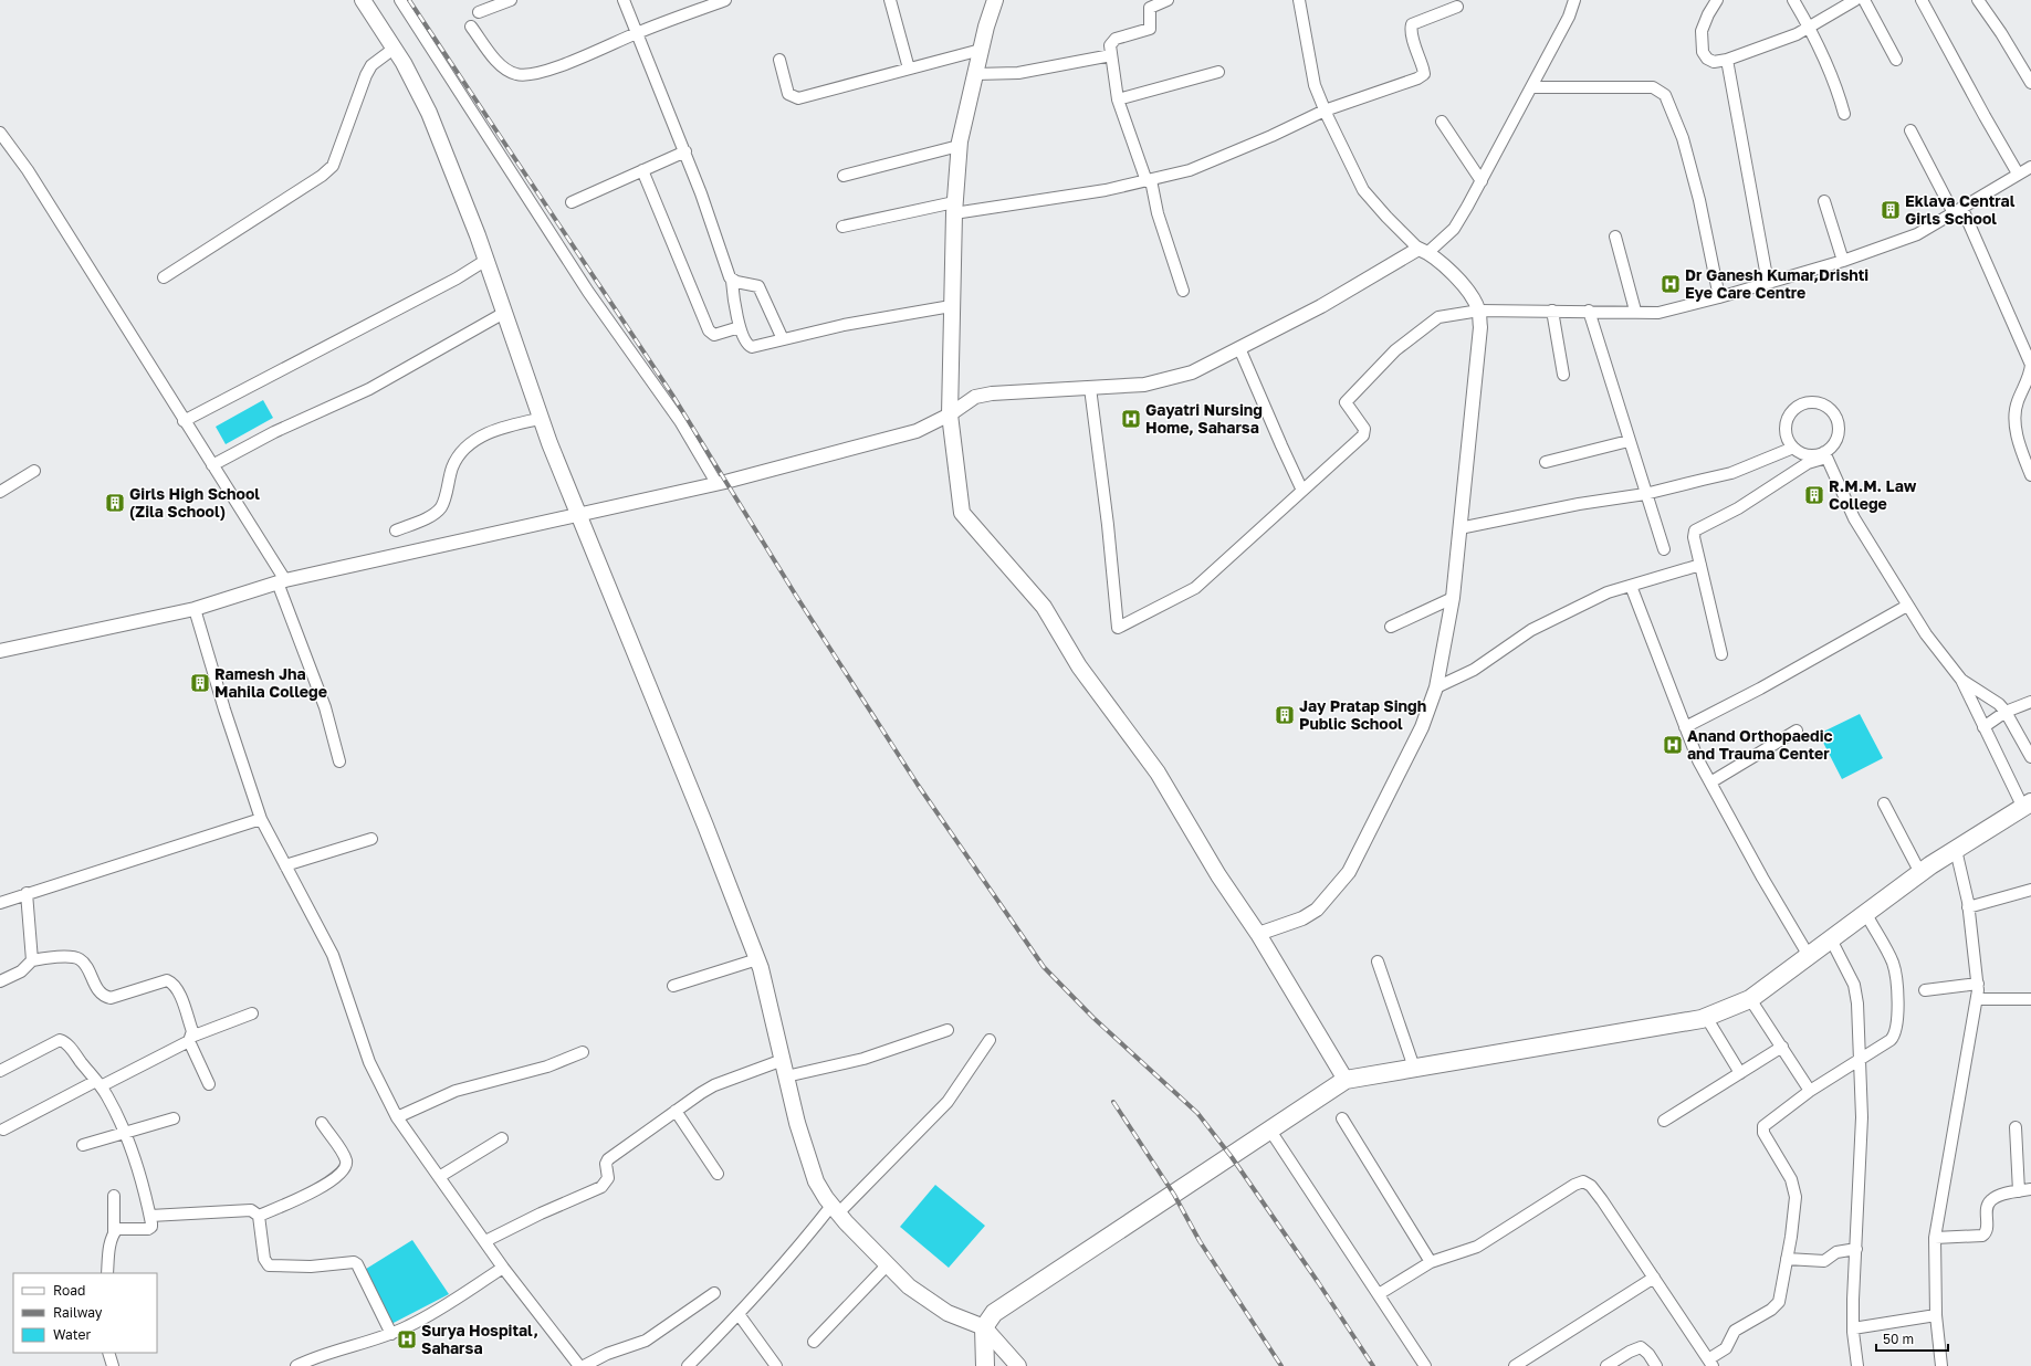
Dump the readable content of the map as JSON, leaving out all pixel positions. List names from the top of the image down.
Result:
{
  "places": {
    "building": [
      "Eklava Central Girls School",
      "R.M.M. Law College",
      "Girls High School (Zila School)",
      "Ramesh Jha Mahila College",
      "Jay Pratap Singh Public School"
    ],
    "hospital": [
      "Dr Ganesh Kumar,Drishti Eye Care Centre",
      "Gayatri Nursing Home, Saharsa",
      "Anand Orthopaedic and Trauma Center",
      "Surya Hospital, Saharsa"
    ]
  },
  "legend": ["Road", "Railway", "Water"],
  "scale_bar": "50 m"
}
